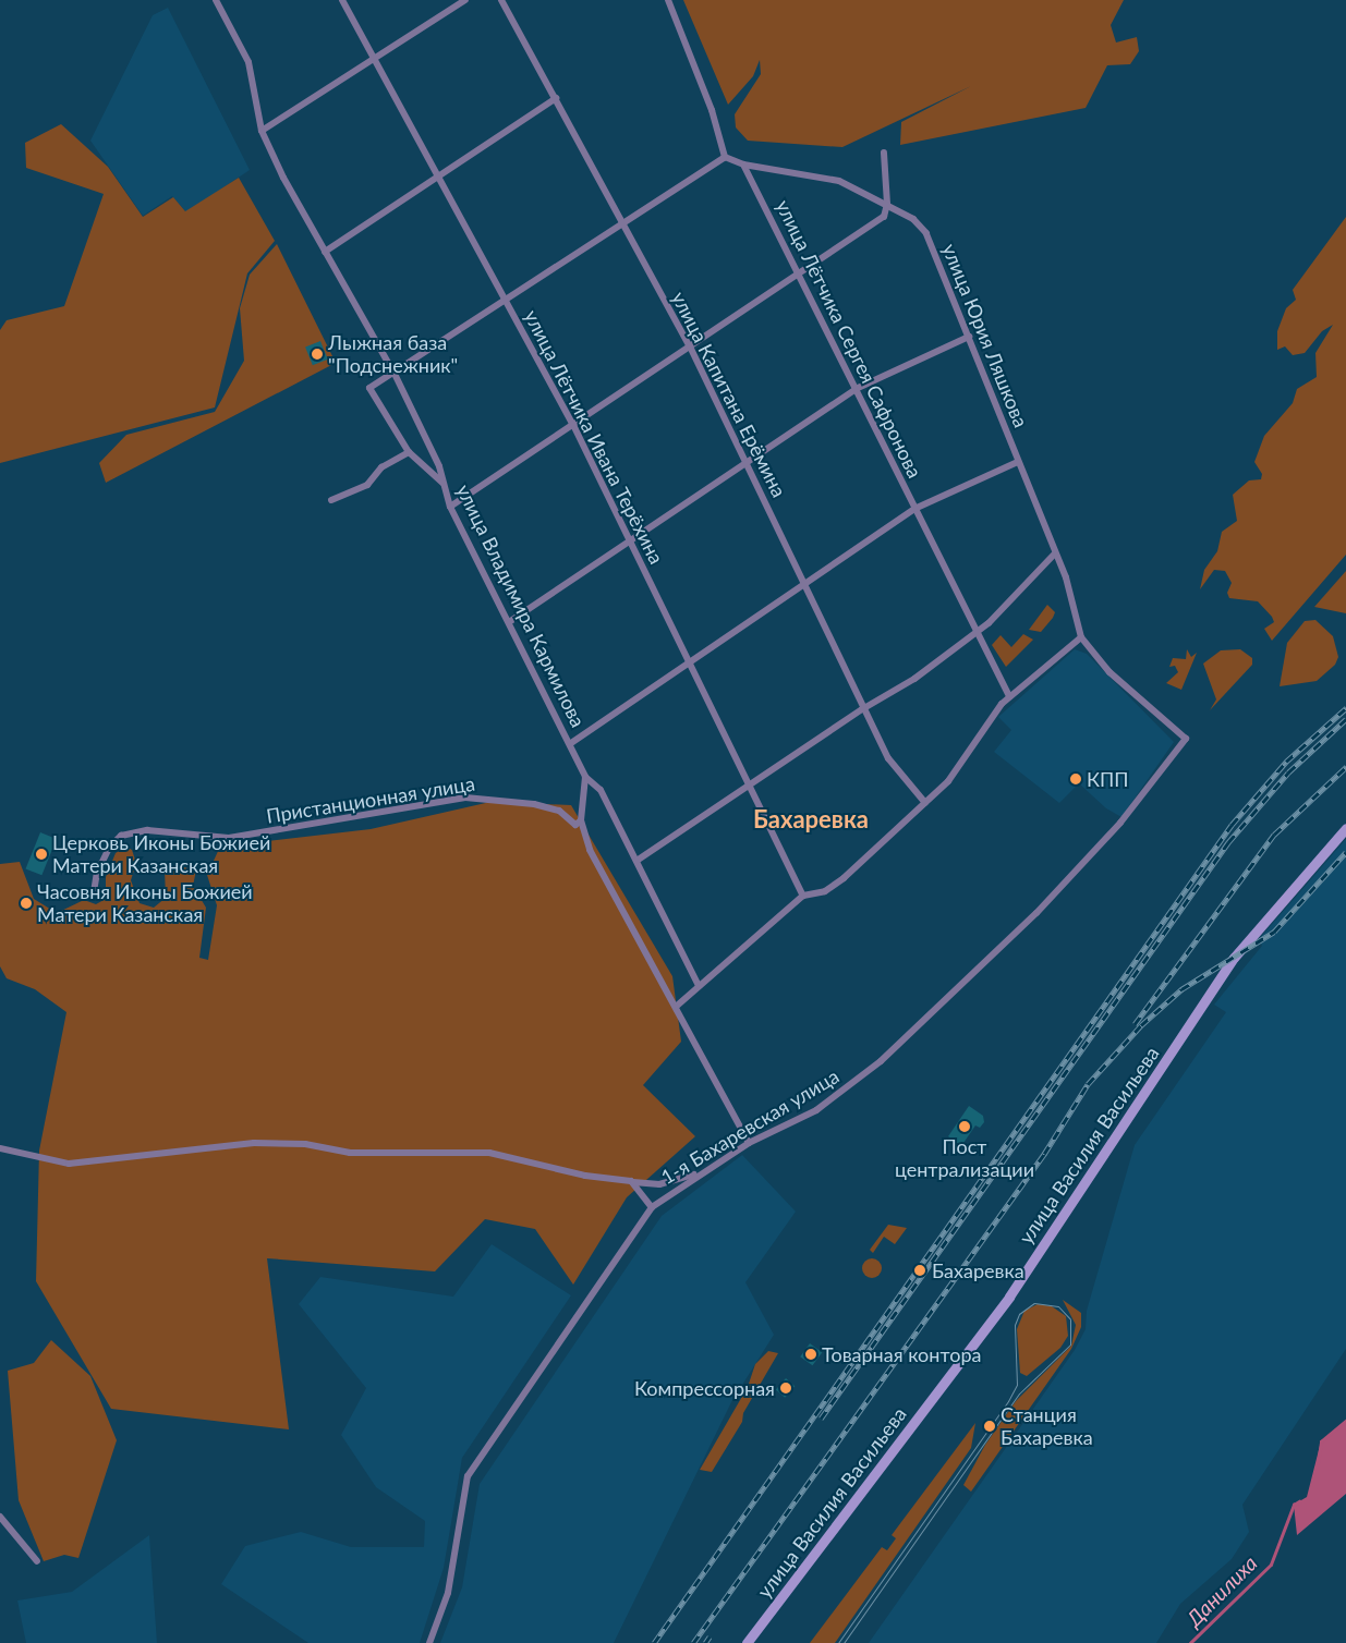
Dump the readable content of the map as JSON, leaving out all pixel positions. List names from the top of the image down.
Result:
{
  "streets": {
    "main road": ["улица Василия Васильева"],
    "street": [
      "улица Юрия Ляшкова",
      "улица Лётчика Сергея Сафронова",
      "улица Капитана Ерёмина",
      "улица Лётчика Ивана Терёхина",
      "улица Владимира Кармилова",
      "Пристанционная улица",
      "1-я Бахаревская улица"
    ]
  },
  "crossings": [
    ["улица Юрия Ляшкова", "улица Лётчика Сергея Сафронова"],
    ["улица Юрия Ляшкова", "1-я Бахаревская улица"]
  ],
  "districts": ["Бахаревка"],
  "water": ["Данилиха"],
  "places": [
    "Лыжная база \"Подснежник\"",
    "КПП",
    "Церковь Иконы Божией Матери Казанская",
    "Часовня Иконы Божией Матери Казанская",
    "Пост централизации",
    "Бахаревка",
    "Товарная контора",
    "Компрессорная",
    "Станция Бахаревка"
  ]
}
